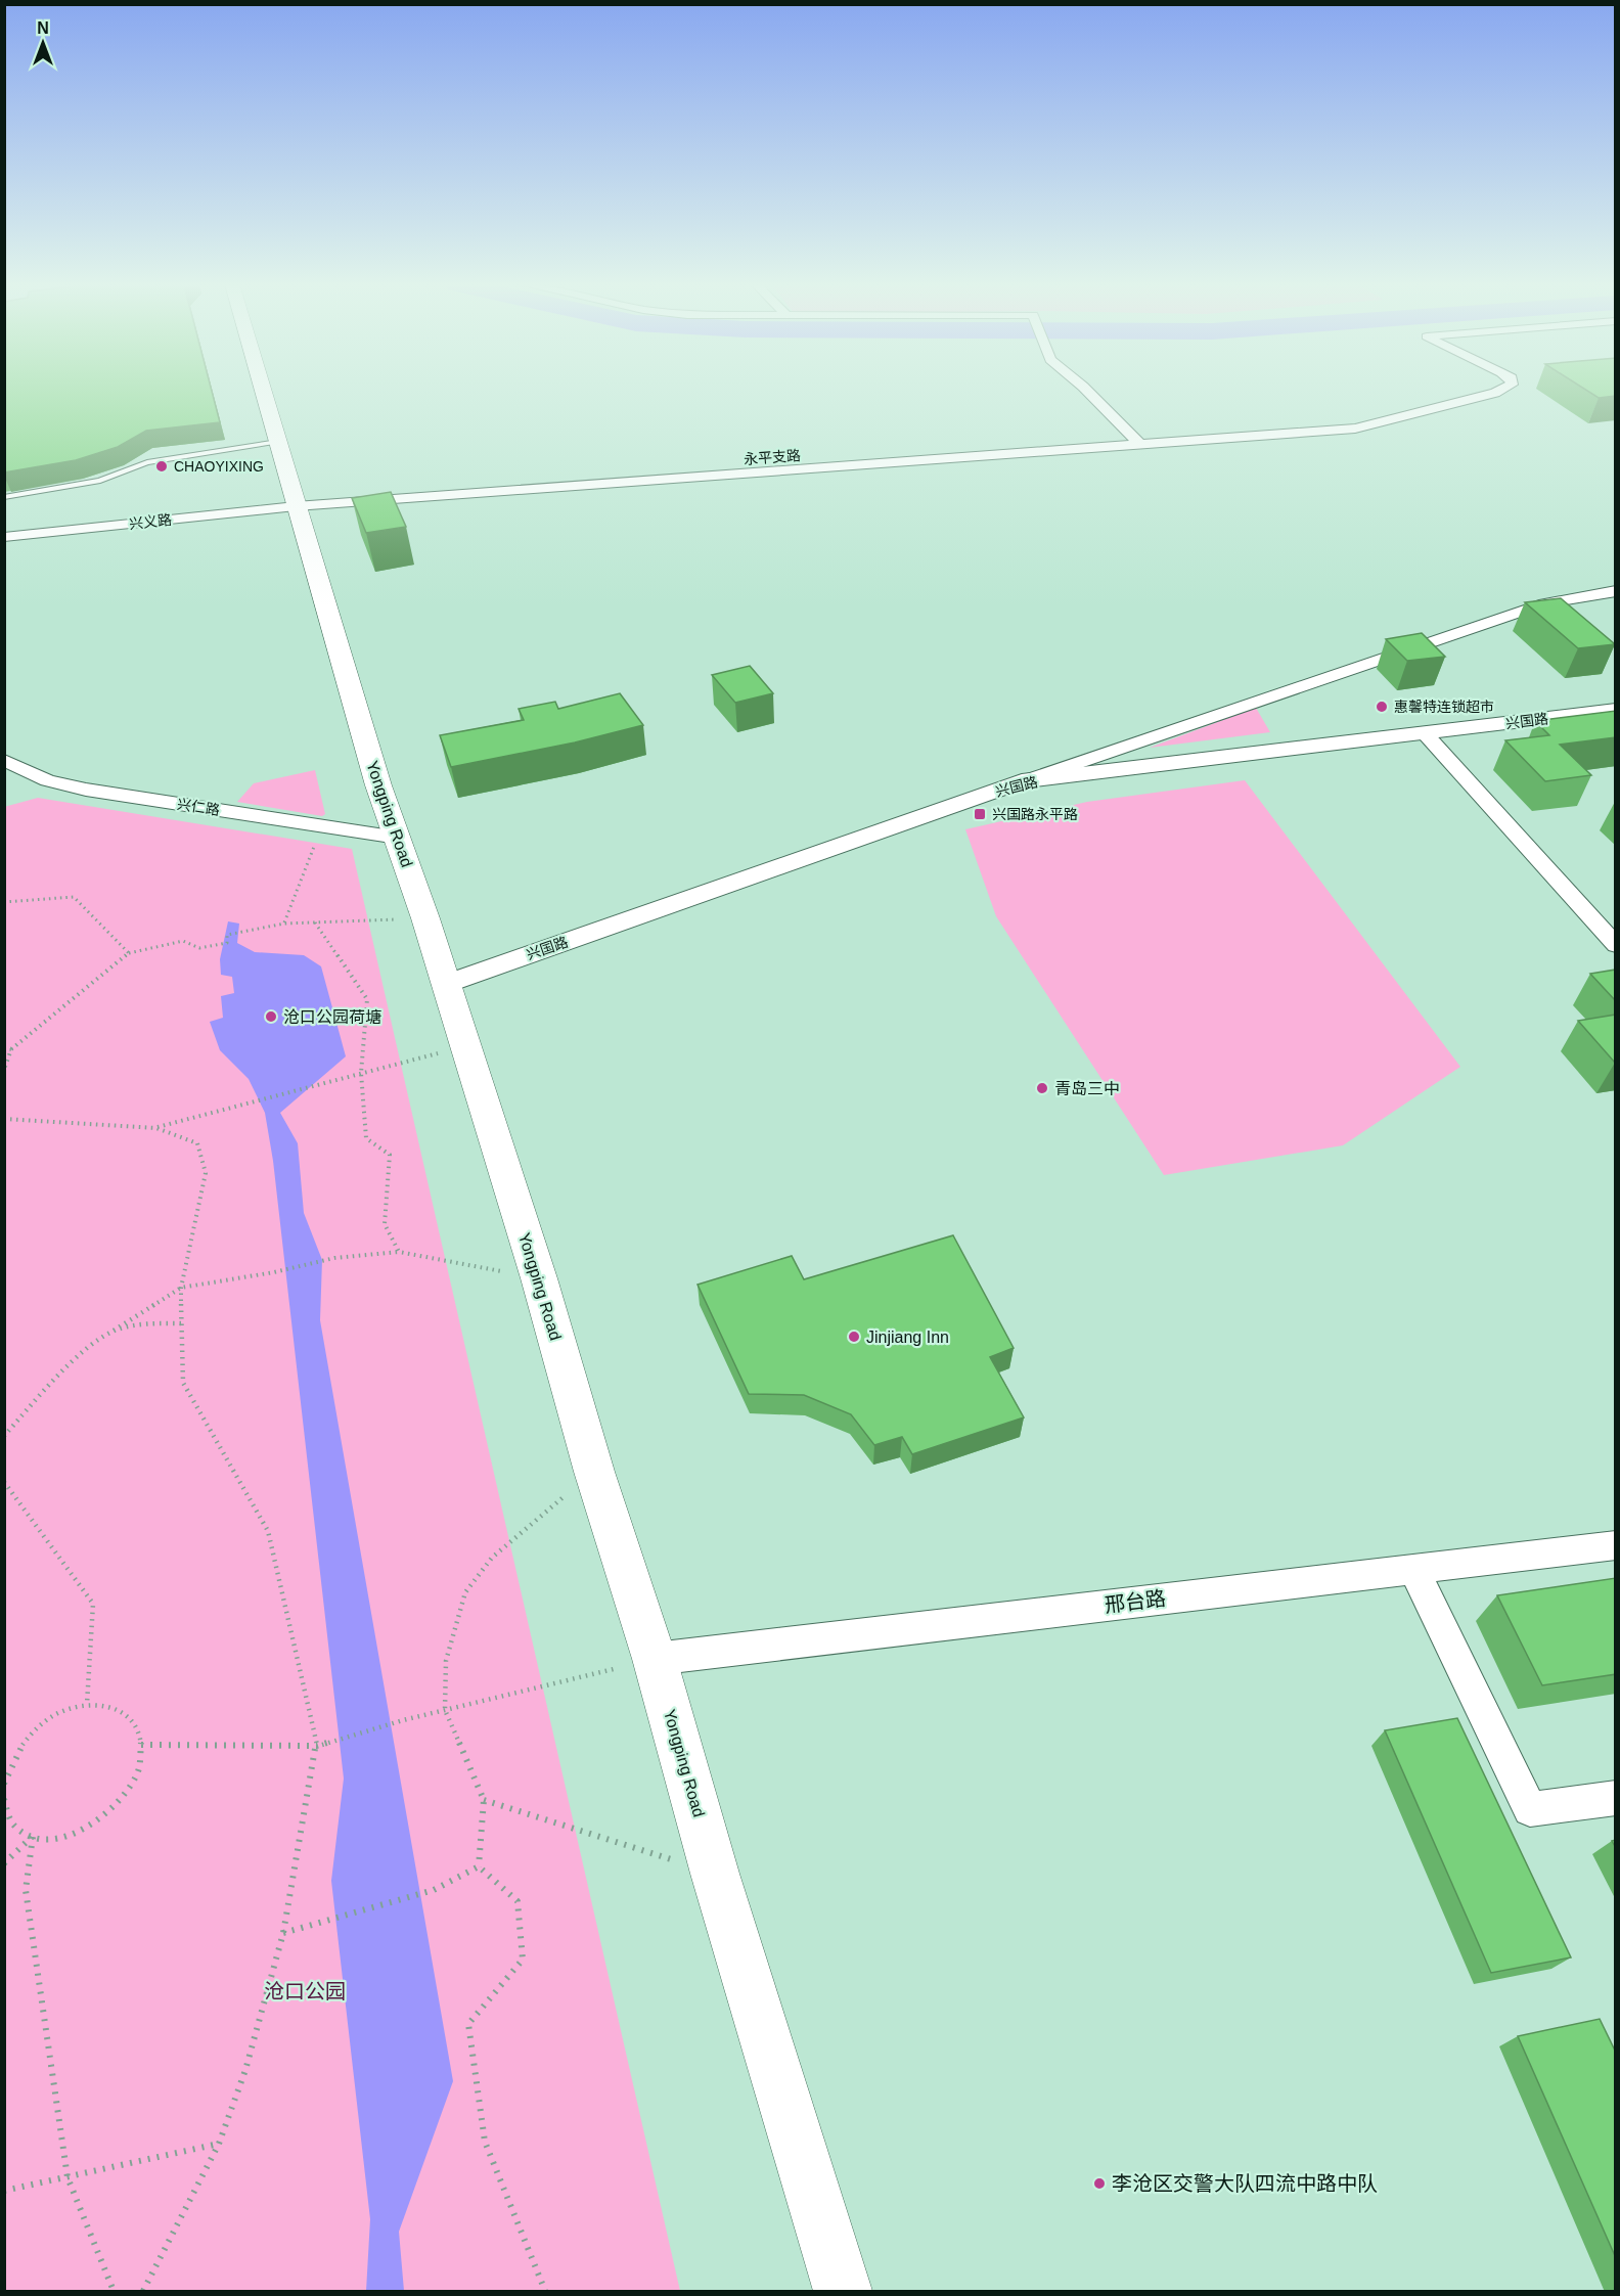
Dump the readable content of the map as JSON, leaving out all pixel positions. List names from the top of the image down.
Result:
{
  "streets": {
    "main road": ["Yongping Road"],
    "street": [
      "永平支路",
      "兴义路",
      "兴国路",
      "兴仁路",
      "邢台路"
    ]
  },
  "crossings": [
    ["永平支路", "兴义路"],
    ["永平支路", "Yongping Road"],
    ["兴义路", "Yongping Road"],
    ["兴国路", "Yongping Road"],
    ["兴仁路", "Yongping Road"],
    ["Yongping Road", "邢台路"]
  ],
  "parks": ["沧口公园"],
  "places": {
    "other": [
      "CHAOYIXING",
      "惠馨特连锁超市",
      "沧口公园荷塘",
      "青岛三中",
      "Jinjiang Inn",
      "李沧区交警大队四流中路中队"
    ],
    "transit": ["兴国路永平路"]
  },
  "north": "top"
}
